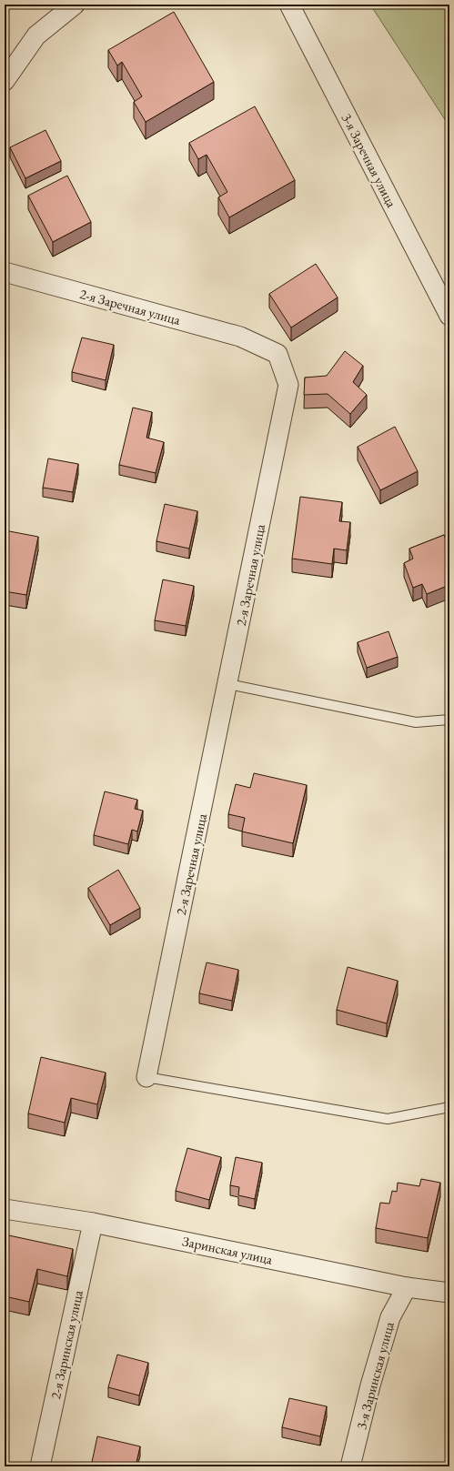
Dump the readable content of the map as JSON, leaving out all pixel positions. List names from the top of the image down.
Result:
{
  "streets": {
    "street": [
      "3-я Заречная улица",
      "2-я Заречная улица",
      "Заринская улица",
      "2-я Заринская улица",
      "3-я Заринская улица"
    ]
  },
  "crossings": [
    ["Заринская улица", "2-я Заринская улица"],
    ["Заринская улица", "3-я Заринская улица"]
  ]
}
